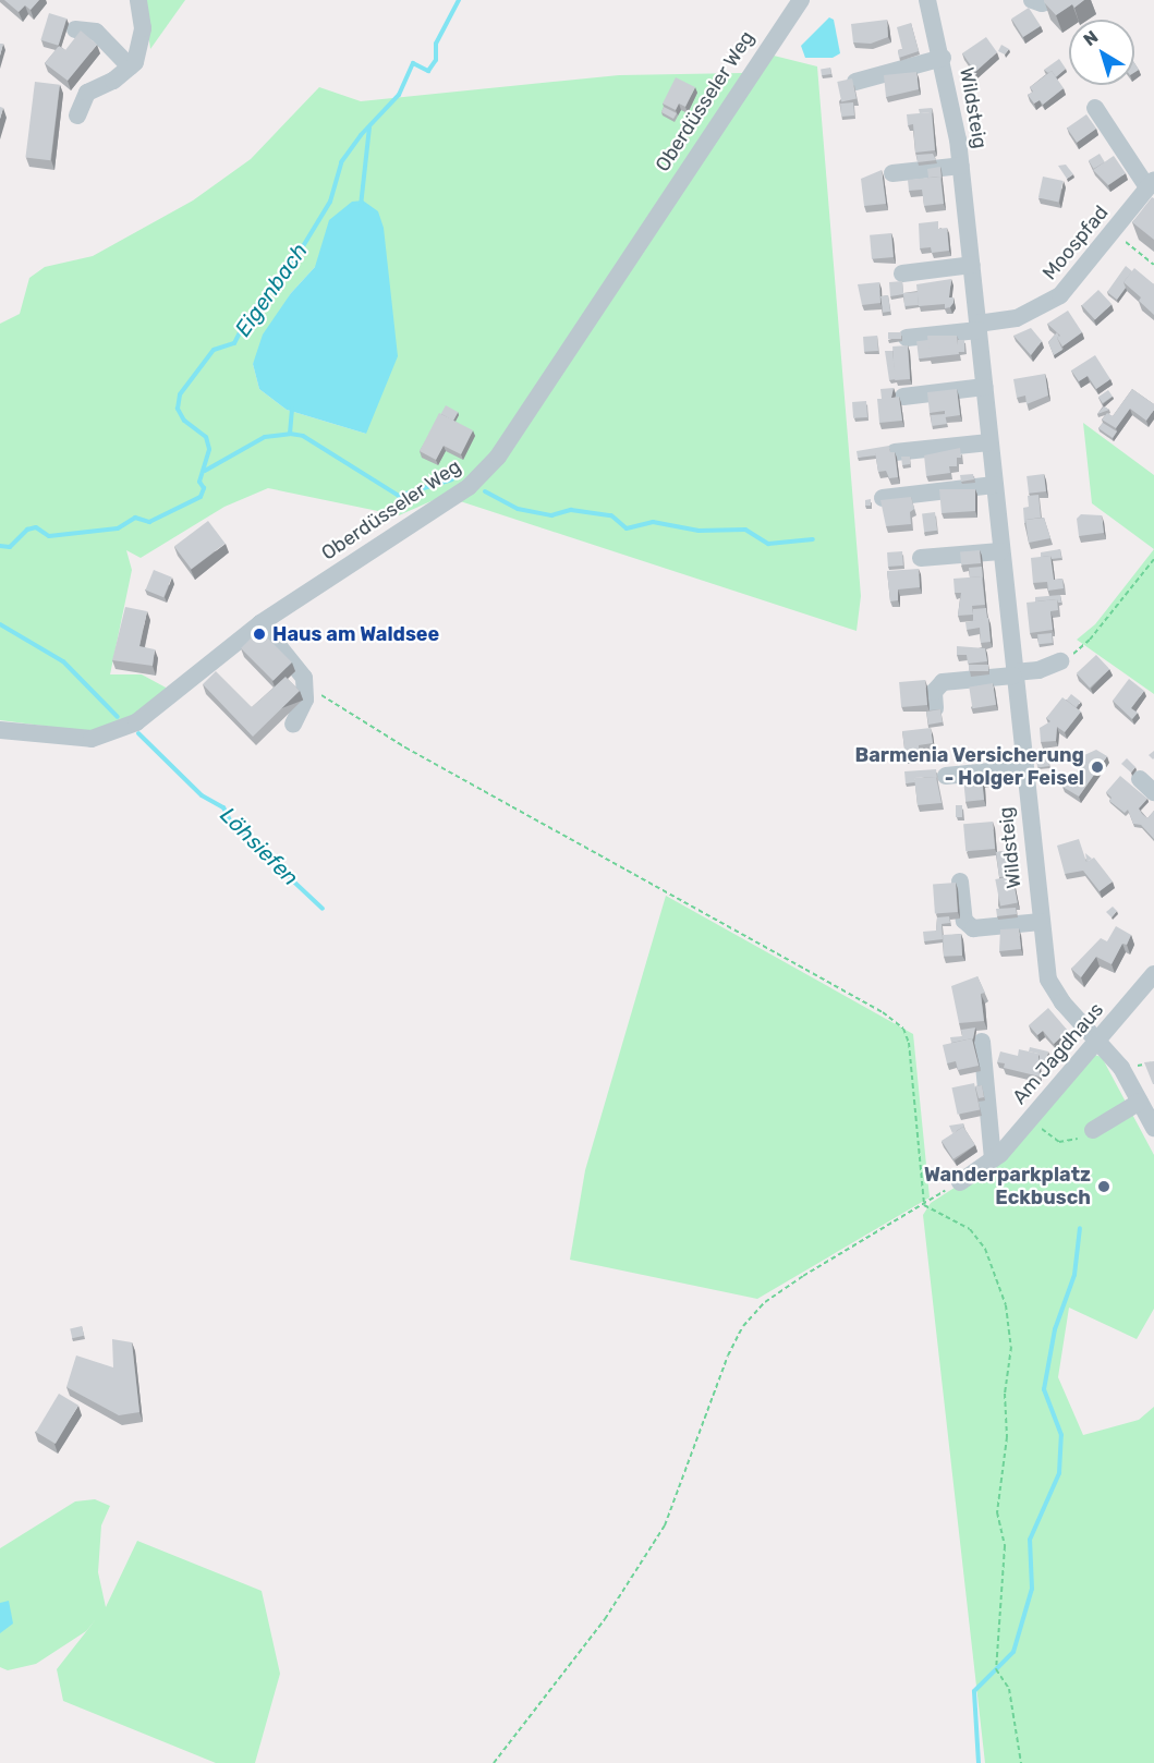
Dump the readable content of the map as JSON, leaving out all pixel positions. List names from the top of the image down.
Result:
{
  "streets": {
    "street": [
      "Oberdüsseler Weg",
      "Wildsteig",
      "Moospfad",
      "Am Jagdhaus"
    ]
  },
  "crossings": [
    ["Wildsteig", "Moospfad"],
    ["Wildsteig", "Am Jagdhaus"]
  ],
  "water": ["Eigenbach", "Löhsiefen"],
  "places": ["Haus am Waldsee", "Barmenia Versicherung - Holger Feisel", "Wanderparkplatz Eckbusch"],
  "north": "top left"
}
